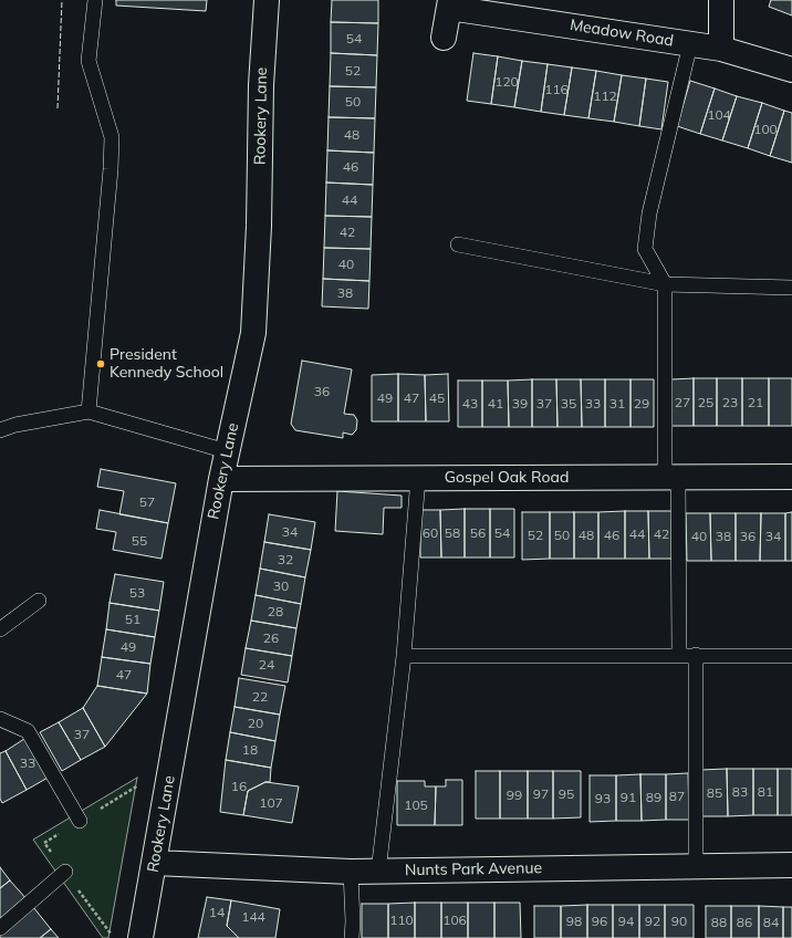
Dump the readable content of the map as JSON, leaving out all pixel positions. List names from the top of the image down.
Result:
{
  "streets": {
    "street": [
      "Meadow Road",
      "Rookery Lane",
      "Gospel Oak Road",
      "Nunts Park Avenue"
    ]
  },
  "crossings": [
    ["Rookery Lane", "Gospel Oak Road"],
    ["Rookery Lane", "Nunts Park Avenue"]
  ],
  "places": ["President Kennedy School"],
  "house_numbers": [
    "54",
    "52",
    "120",
    "116",
    "112",
    "50",
    "104",
    "100",
    "48",
    "46",
    "44",
    "42",
    "40",
    "38",
    "36",
    "49",
    "47",
    "45",
    "27",
    "25",
    "23",
    "21",
    "43",
    "41",
    "39",
    "37",
    "35",
    "33",
    "31",
    "29",
    "57",
    "34",
    "60",
    "58",
    "56",
    "54",
    "44",
    "42",
    "52",
    "50",
    "48",
    "46",
    "40",
    "38",
    "36",
    "34",
    "55",
    "32",
    "30",
    "53",
    "28",
    "51",
    "26",
    "49",
    "24",
    "47",
    "22",
    "20",
    "37",
    "18",
    "33",
    "16",
    "83",
    "81",
    "85",
    "97",
    "95",
    "99",
    "87",
    "91",
    "89",
    "93",
    "107",
    "105",
    "14",
    "144",
    "110",
    "106",
    "98",
    "96",
    "94",
    "92",
    "90",
    "88",
    "86",
    "84"
  ]
}
